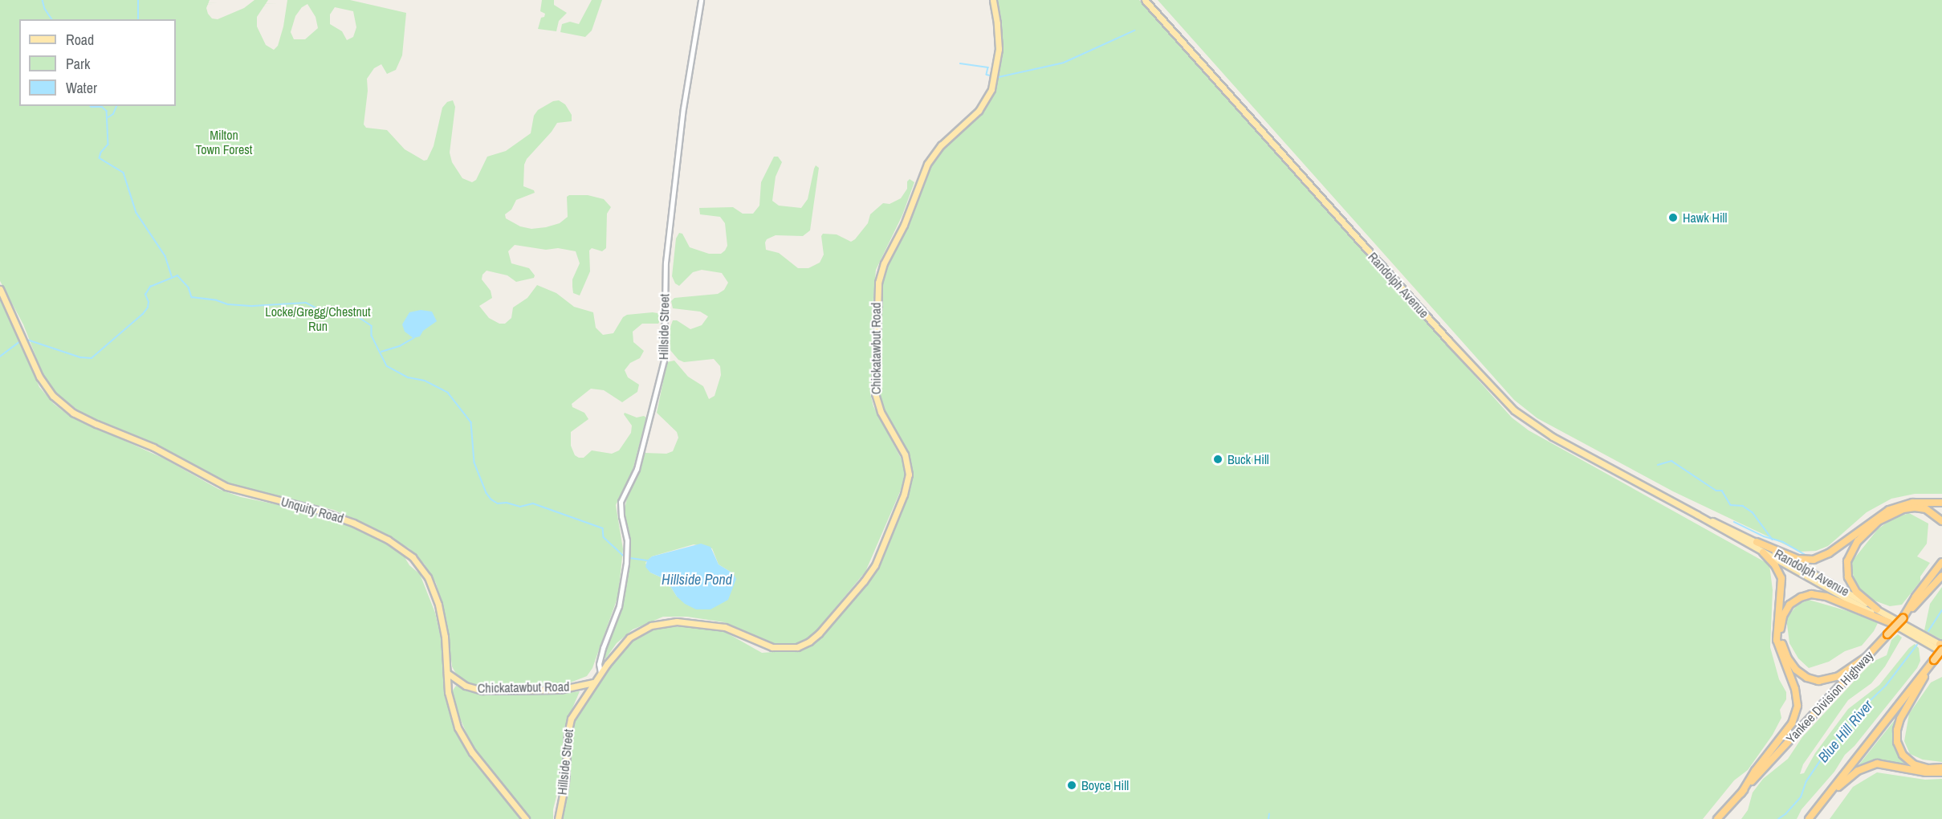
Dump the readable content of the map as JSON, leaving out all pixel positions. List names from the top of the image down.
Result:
{
  "streets": {
    "highway": ["Yankee Division Highway"],
    "main road": [
      "Randolph Avenue",
      "Hillside Street",
      "Chickatawbut Road",
      "Unquity Road"
    ]
  },
  "crossings": [
    ["Hillside Street", "Chickatawbut Road"],
    ["Chickatawbut Road", "Unquity Road"]
  ],
  "water": ["Hillside Pond", "Blue Hill River"],
  "parks": ["Milton Town Forest", "Locke/Gregg/Chestnut Run"],
  "places": ["Hawk Hill", "Buck Hill", "Boyce Hill"],
  "legend": ["Road", "Park", "Water"]
}
